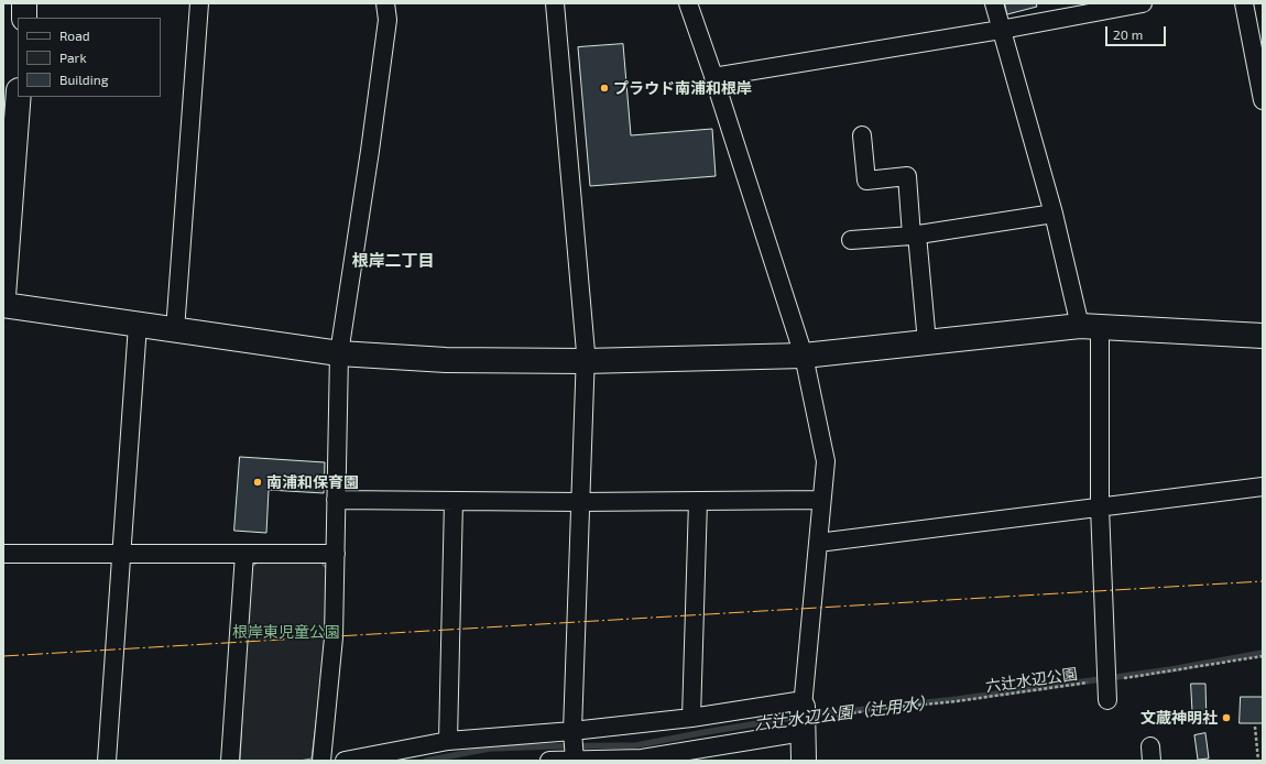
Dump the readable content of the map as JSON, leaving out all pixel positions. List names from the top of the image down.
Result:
{
  "streets": {
    "path": ["六辻水辺公園"]
  },
  "districts": ["根岸二丁目"],
  "water": ["六辻水辺公園（辻用水）"],
  "parks": ["根岸東児童公園"],
  "places": ["プラウド南浦和根岸", "南浦和保育園", "文蔵神明社"],
  "legend": ["Road", "Park", "Building"],
  "scale_bar": "20 m"
}
